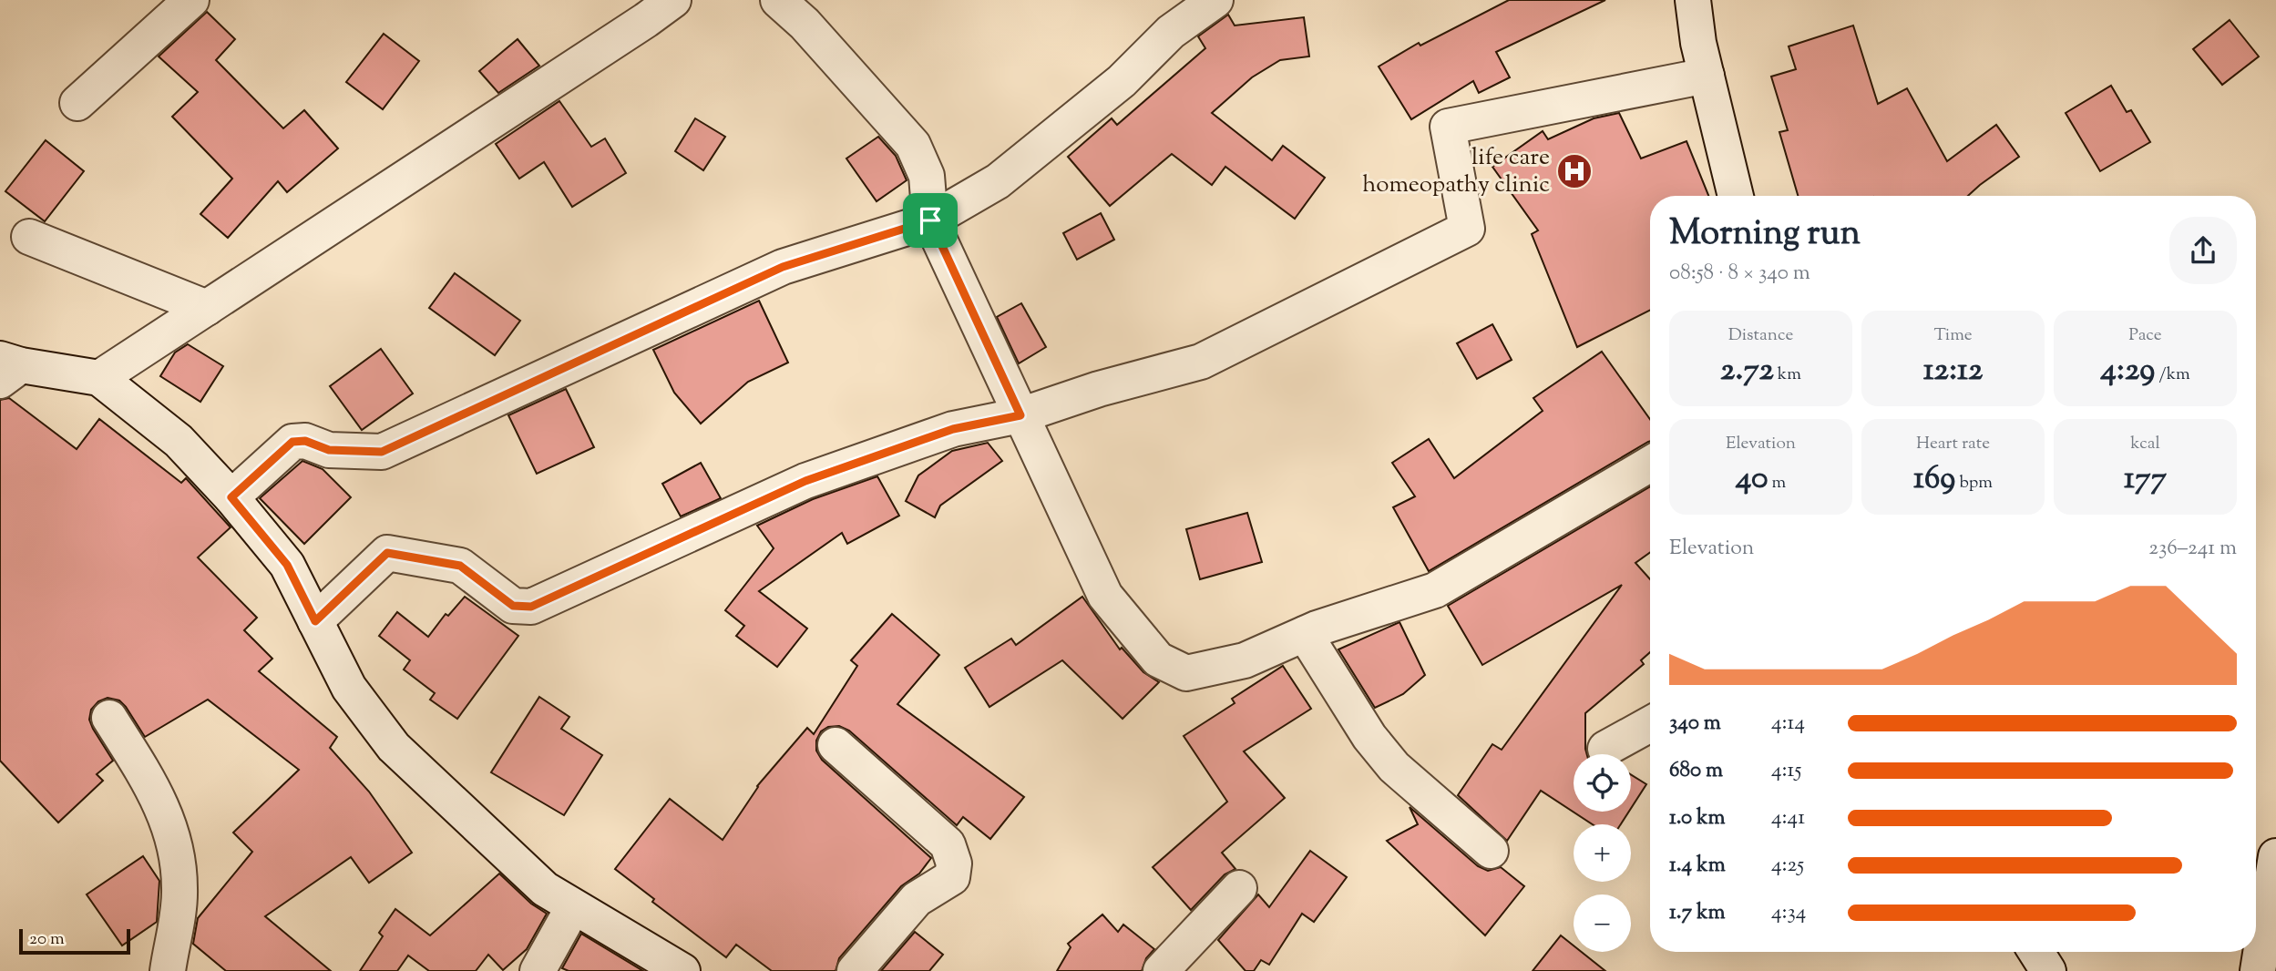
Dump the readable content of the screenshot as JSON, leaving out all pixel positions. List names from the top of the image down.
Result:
{
  "places": {
    "hospital": ["life care homeopathy clinic"]
  },
  "scale_bar": "20 m",
  "page": {
    "heading": ["Morning run", "08:58 · 8 × 340 m"],
    "stats": [
      ["Distance", "2.72 km"],
      ["Time", "12:12"],
      ["Pace", "4:29 /km"],
      ["Elevation", "40 m"],
      ["Heart rate", "169 bpm"],
      ["kcal", "177"]
    ],
    "chart": ["Elevation", "236–241 m"],
    "list": [
      {
        "name": "340 m",
        "note": "4:14"
      },
      {
        "name": "680 m",
        "note": "4:15"
      },
      {
        "name": "1.0 km",
        "note": "4:41"
      },
      {
        "name": "1.4 km",
        "note": "4:25"
      },
      {
        "name": "1.7 km",
        "note": "4:34"
      }
    ],
    "map_buttons": ["+", "−"],
    "scale": "20 m"
  }
}
